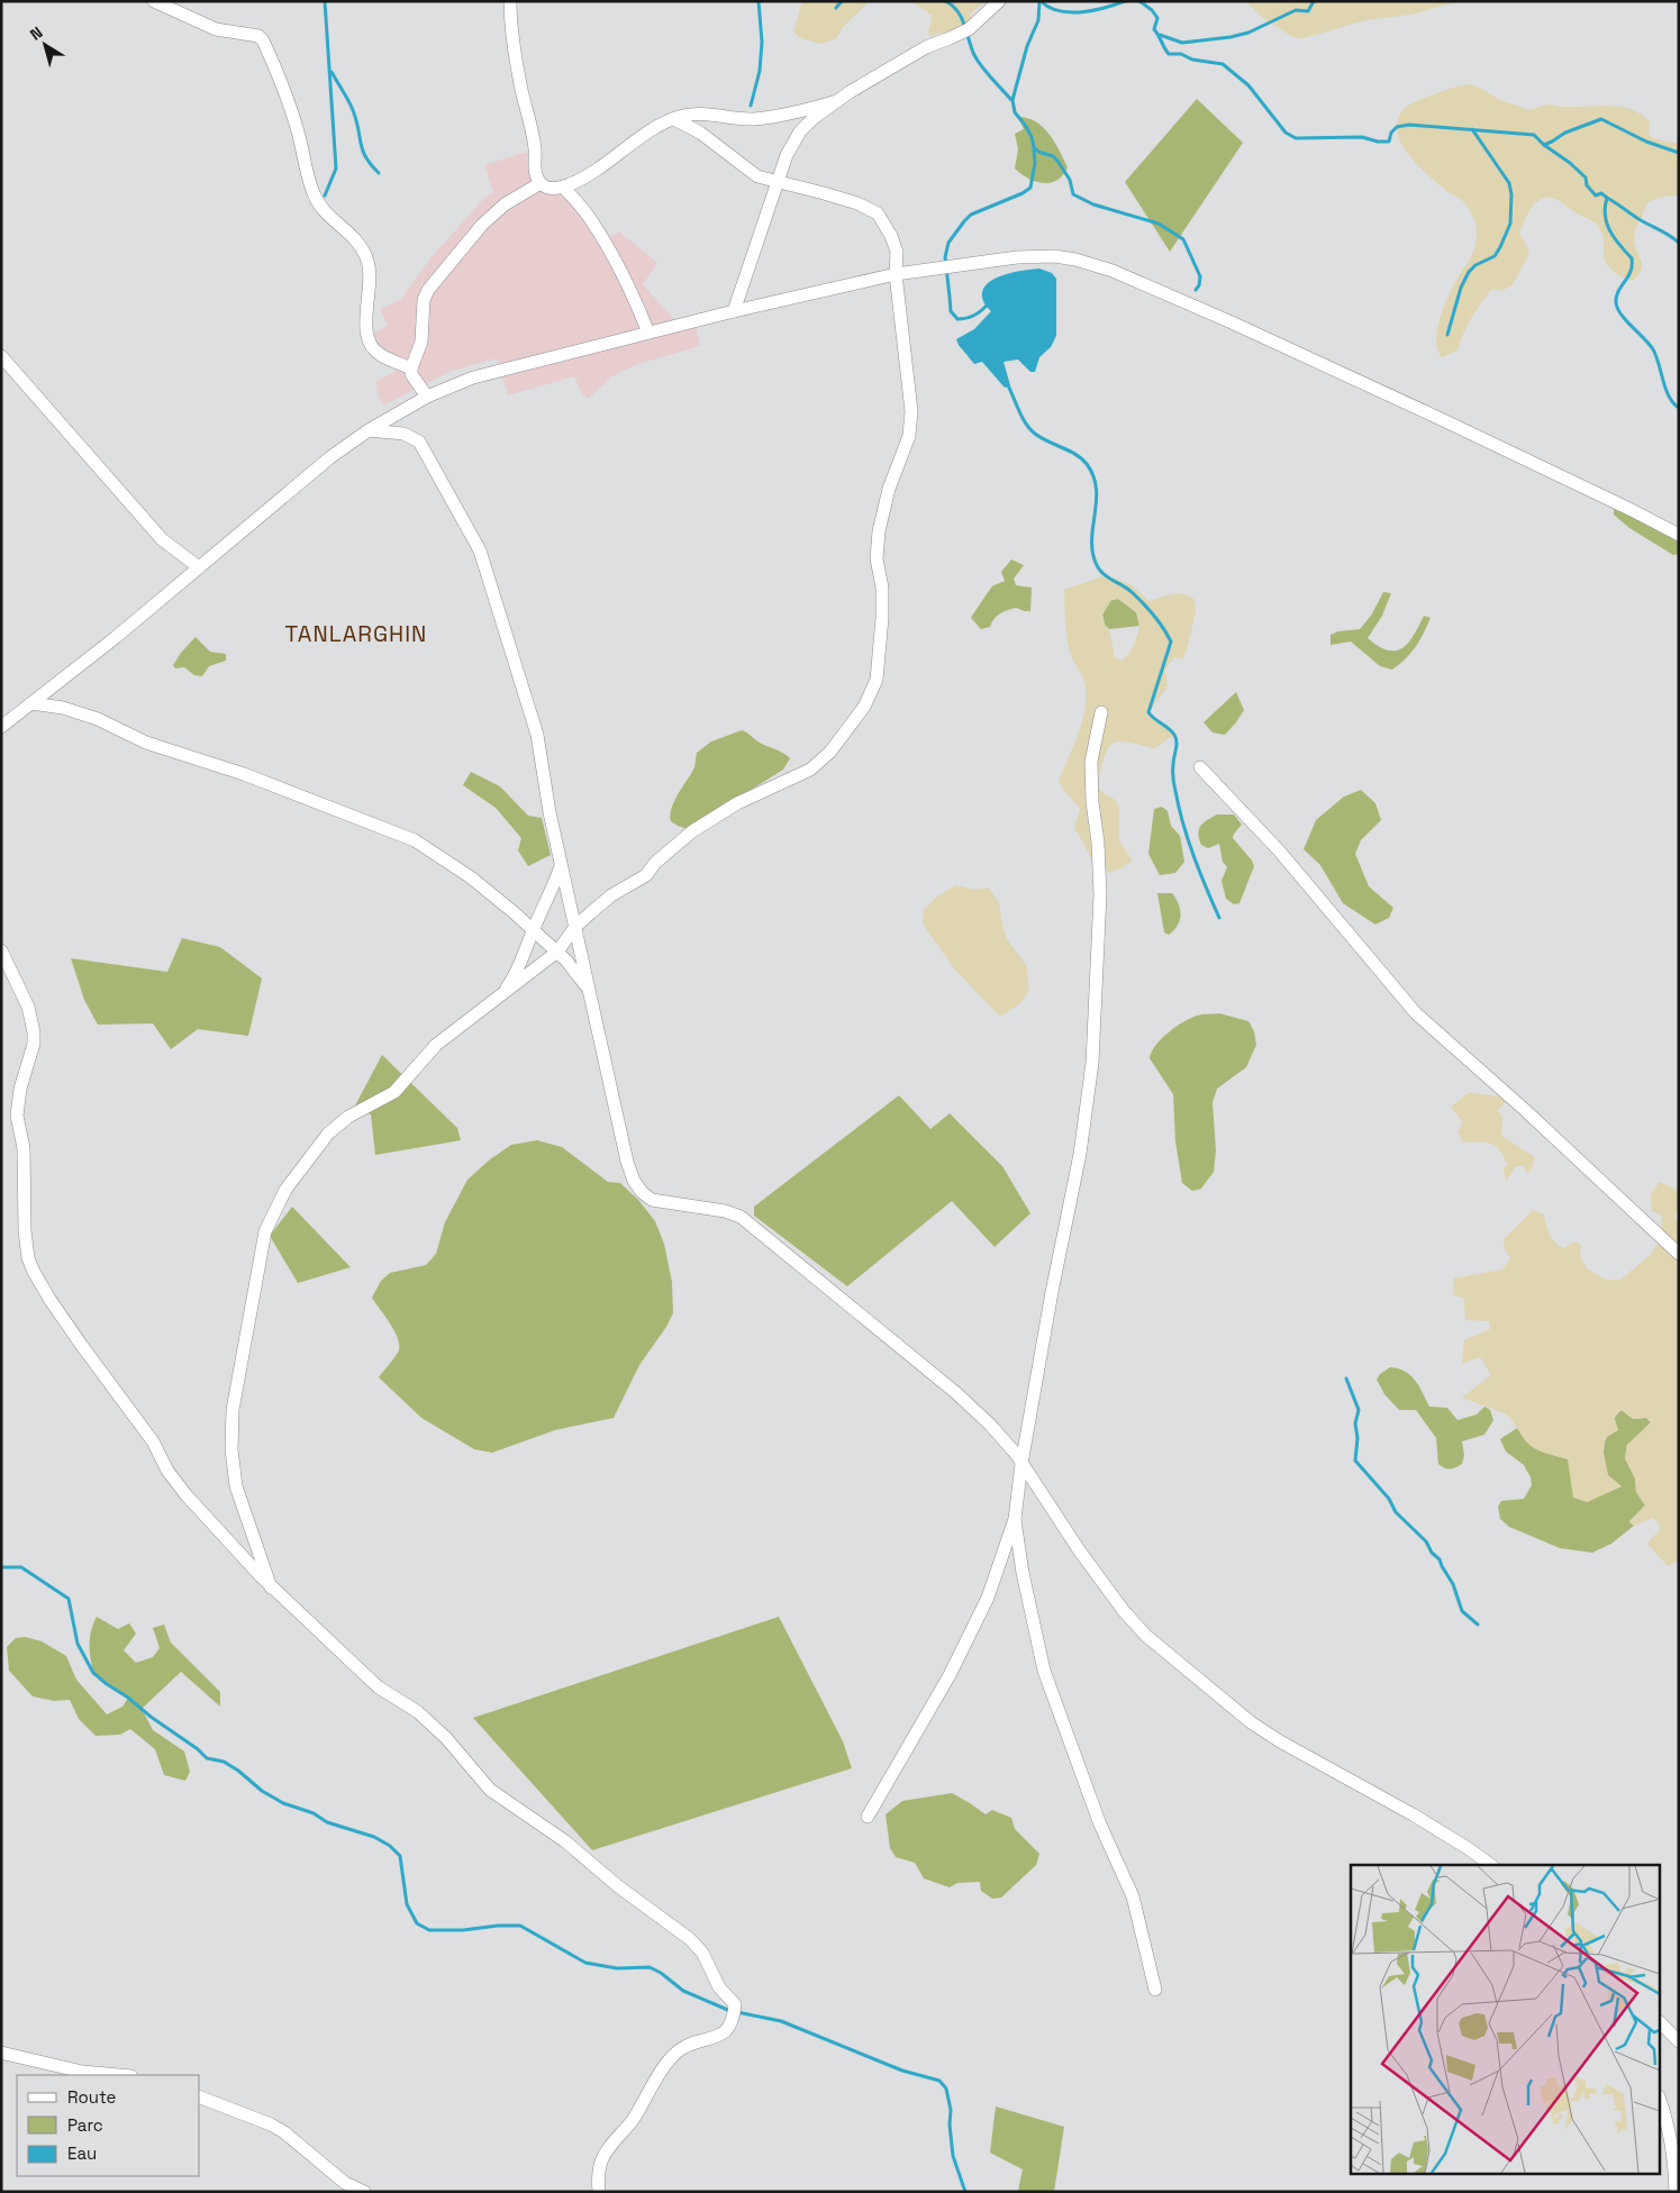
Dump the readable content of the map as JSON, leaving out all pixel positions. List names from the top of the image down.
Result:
{
  "districts": ["TANLARGHIN"],
  "legend": ["Route", "Parc", "Eau"],
  "north": "top left"
}
